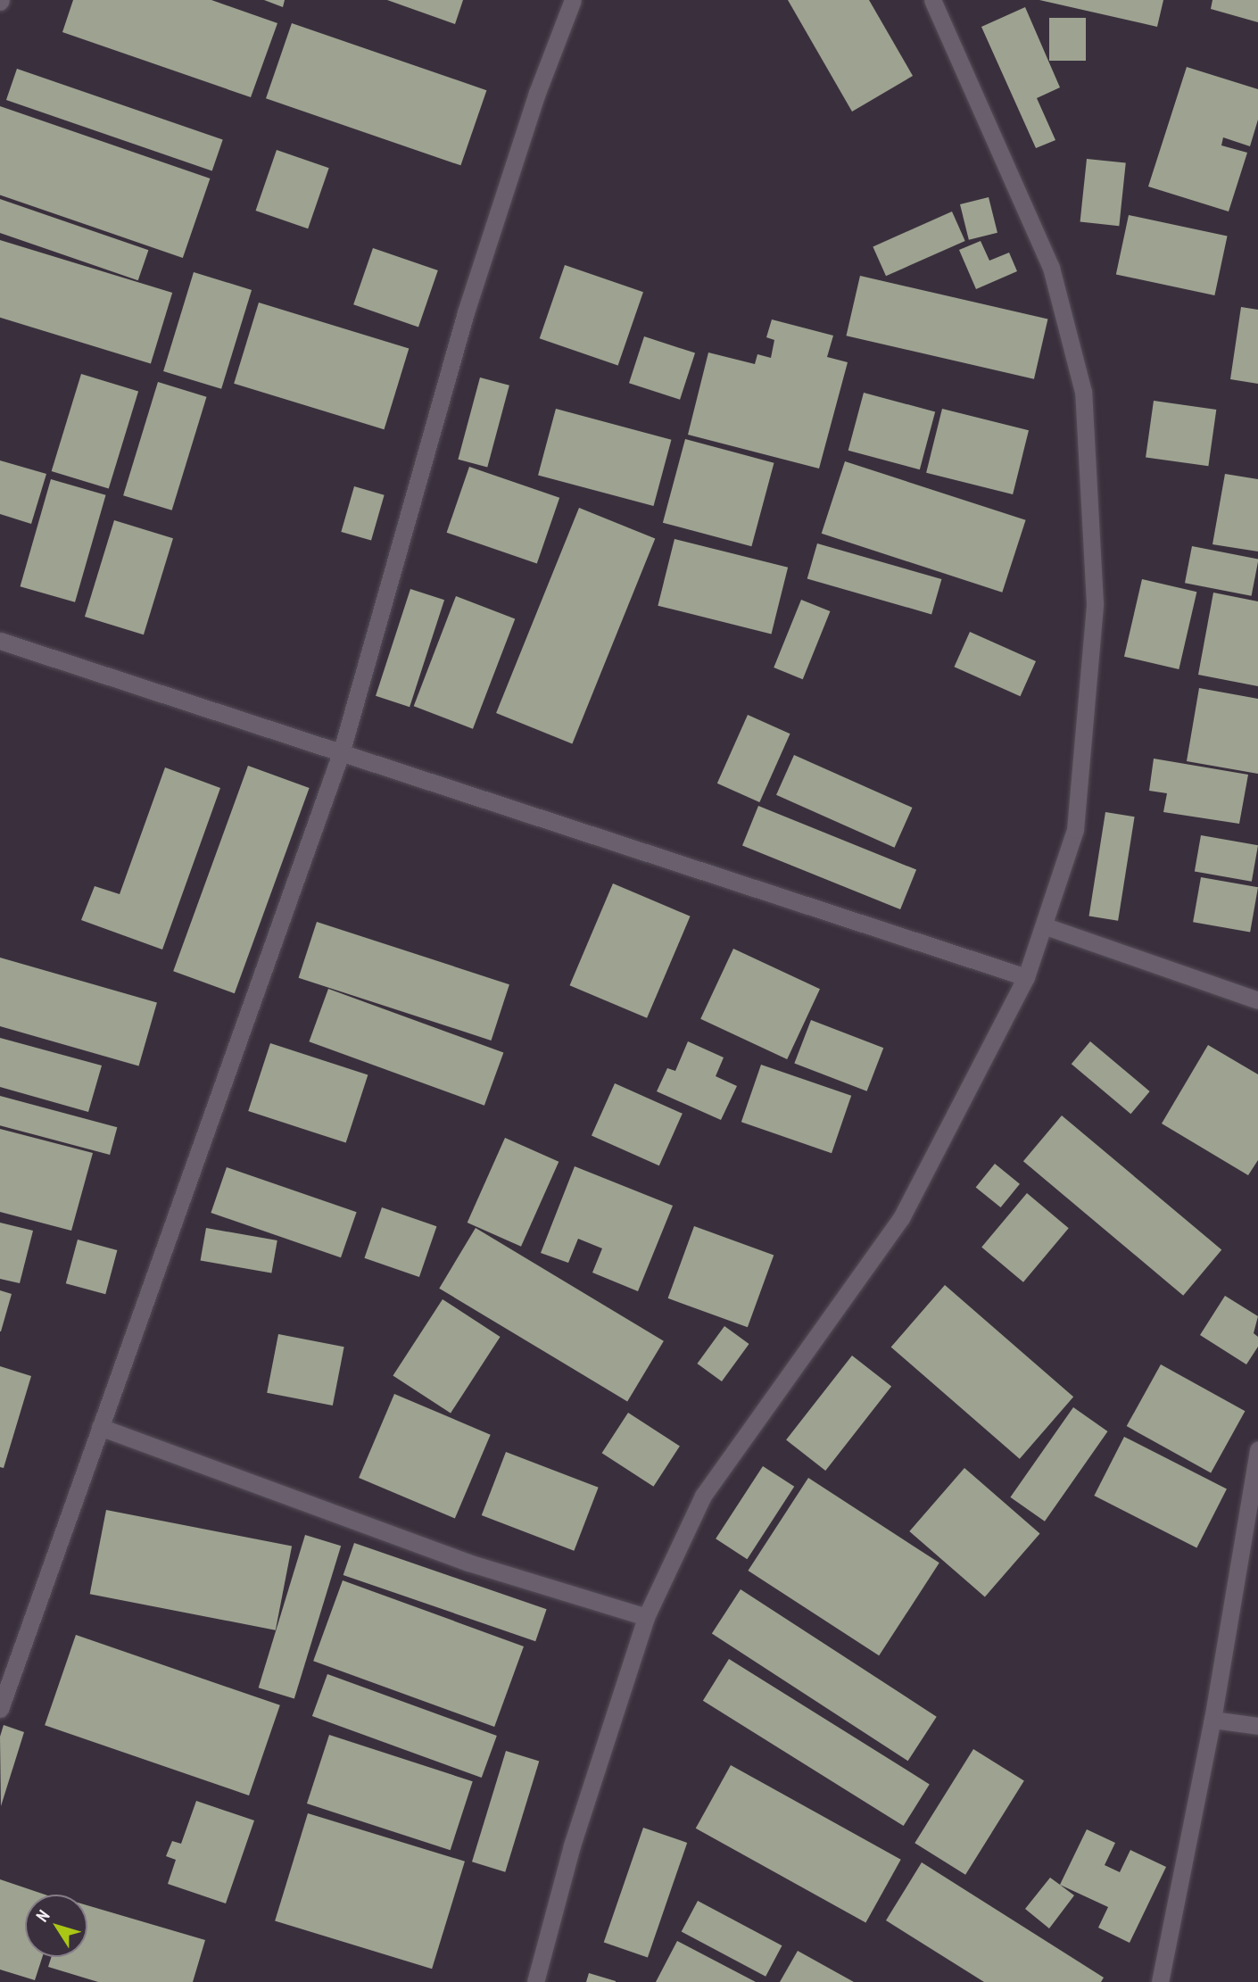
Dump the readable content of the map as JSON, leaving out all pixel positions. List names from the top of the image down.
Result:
{
  "north": "top left"
}
